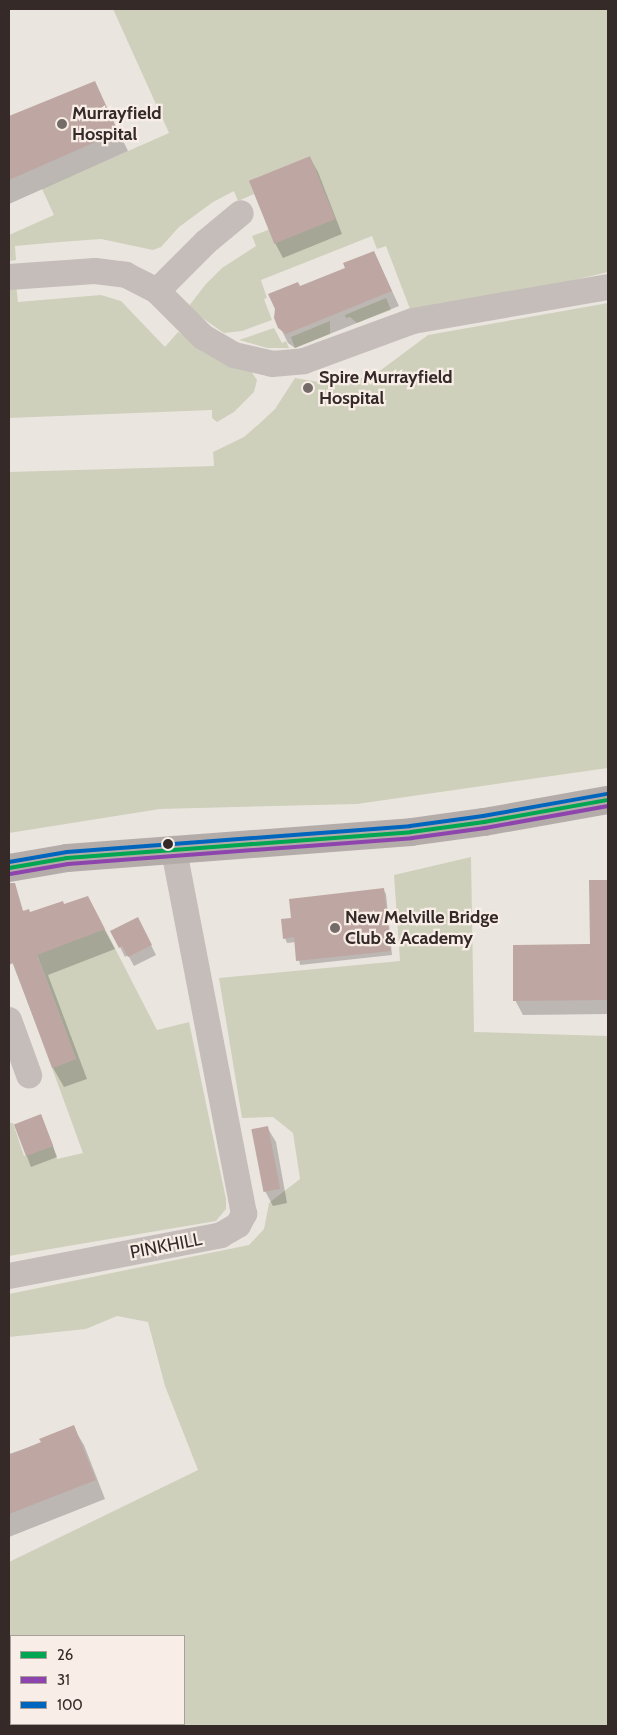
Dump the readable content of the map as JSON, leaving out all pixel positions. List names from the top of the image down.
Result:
{
  "streets": {
    "street": ["PINKHILL"]
  },
  "places": ["Murrayfield Hospital", "Spire Murrayfield Hospital", "New Melville Bridge Club & Academy"],
  "lines": ["transit line 100", "transit line 26", "transit line 31"],
  "legend": ["26", "31", "100"]
}
